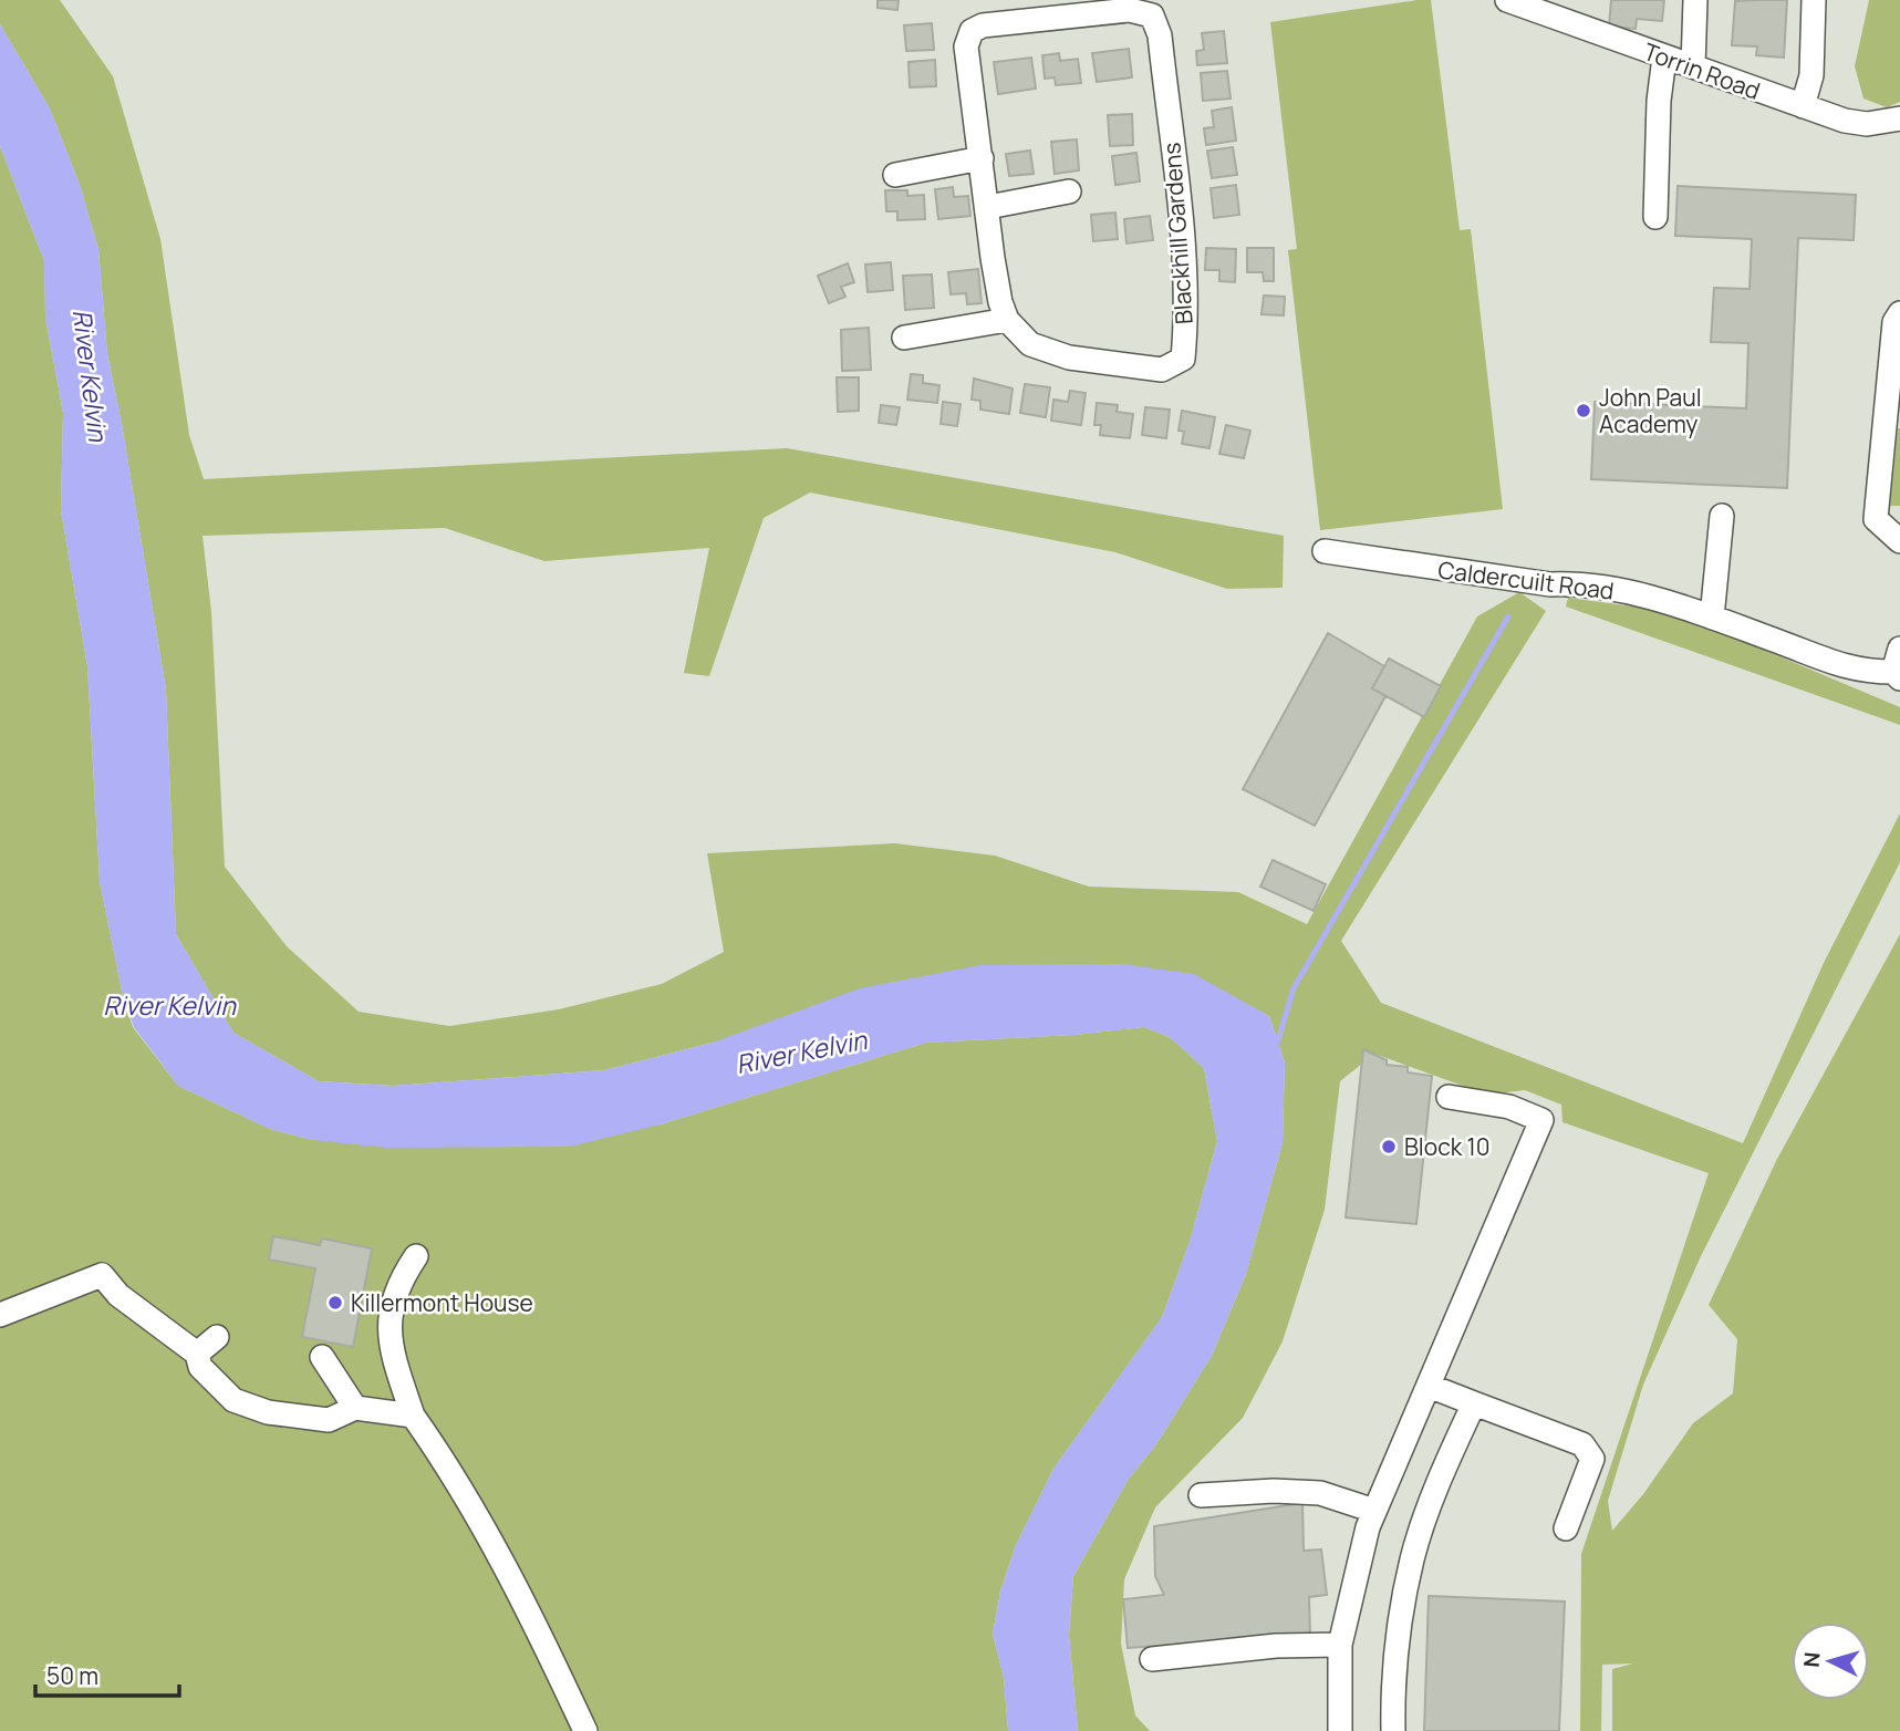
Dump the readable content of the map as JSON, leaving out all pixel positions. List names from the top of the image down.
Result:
{
  "streets": {
    "street": ["Torrin Road", "Blackhill Gardens", "Caldercuilt Road"]
  },
  "water": ["River Kelvin"],
  "places": ["John Paul Academy", "Block 10", "Killermont House"],
  "scale_bar": "50 m",
  "north": "left"
}
